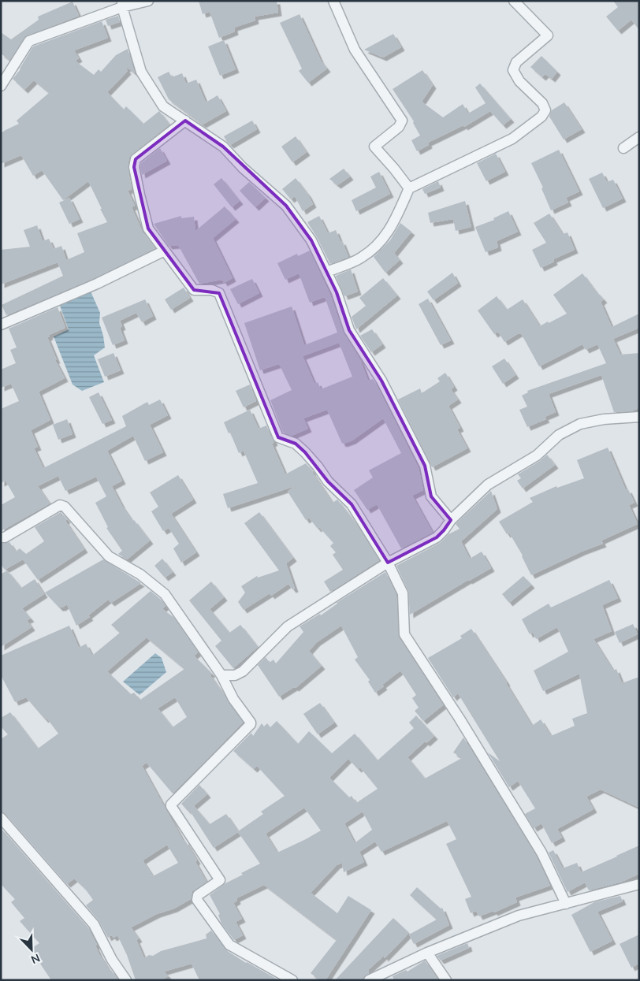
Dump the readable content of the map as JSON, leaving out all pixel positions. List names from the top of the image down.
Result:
{
  "north": "bottom right"
}
